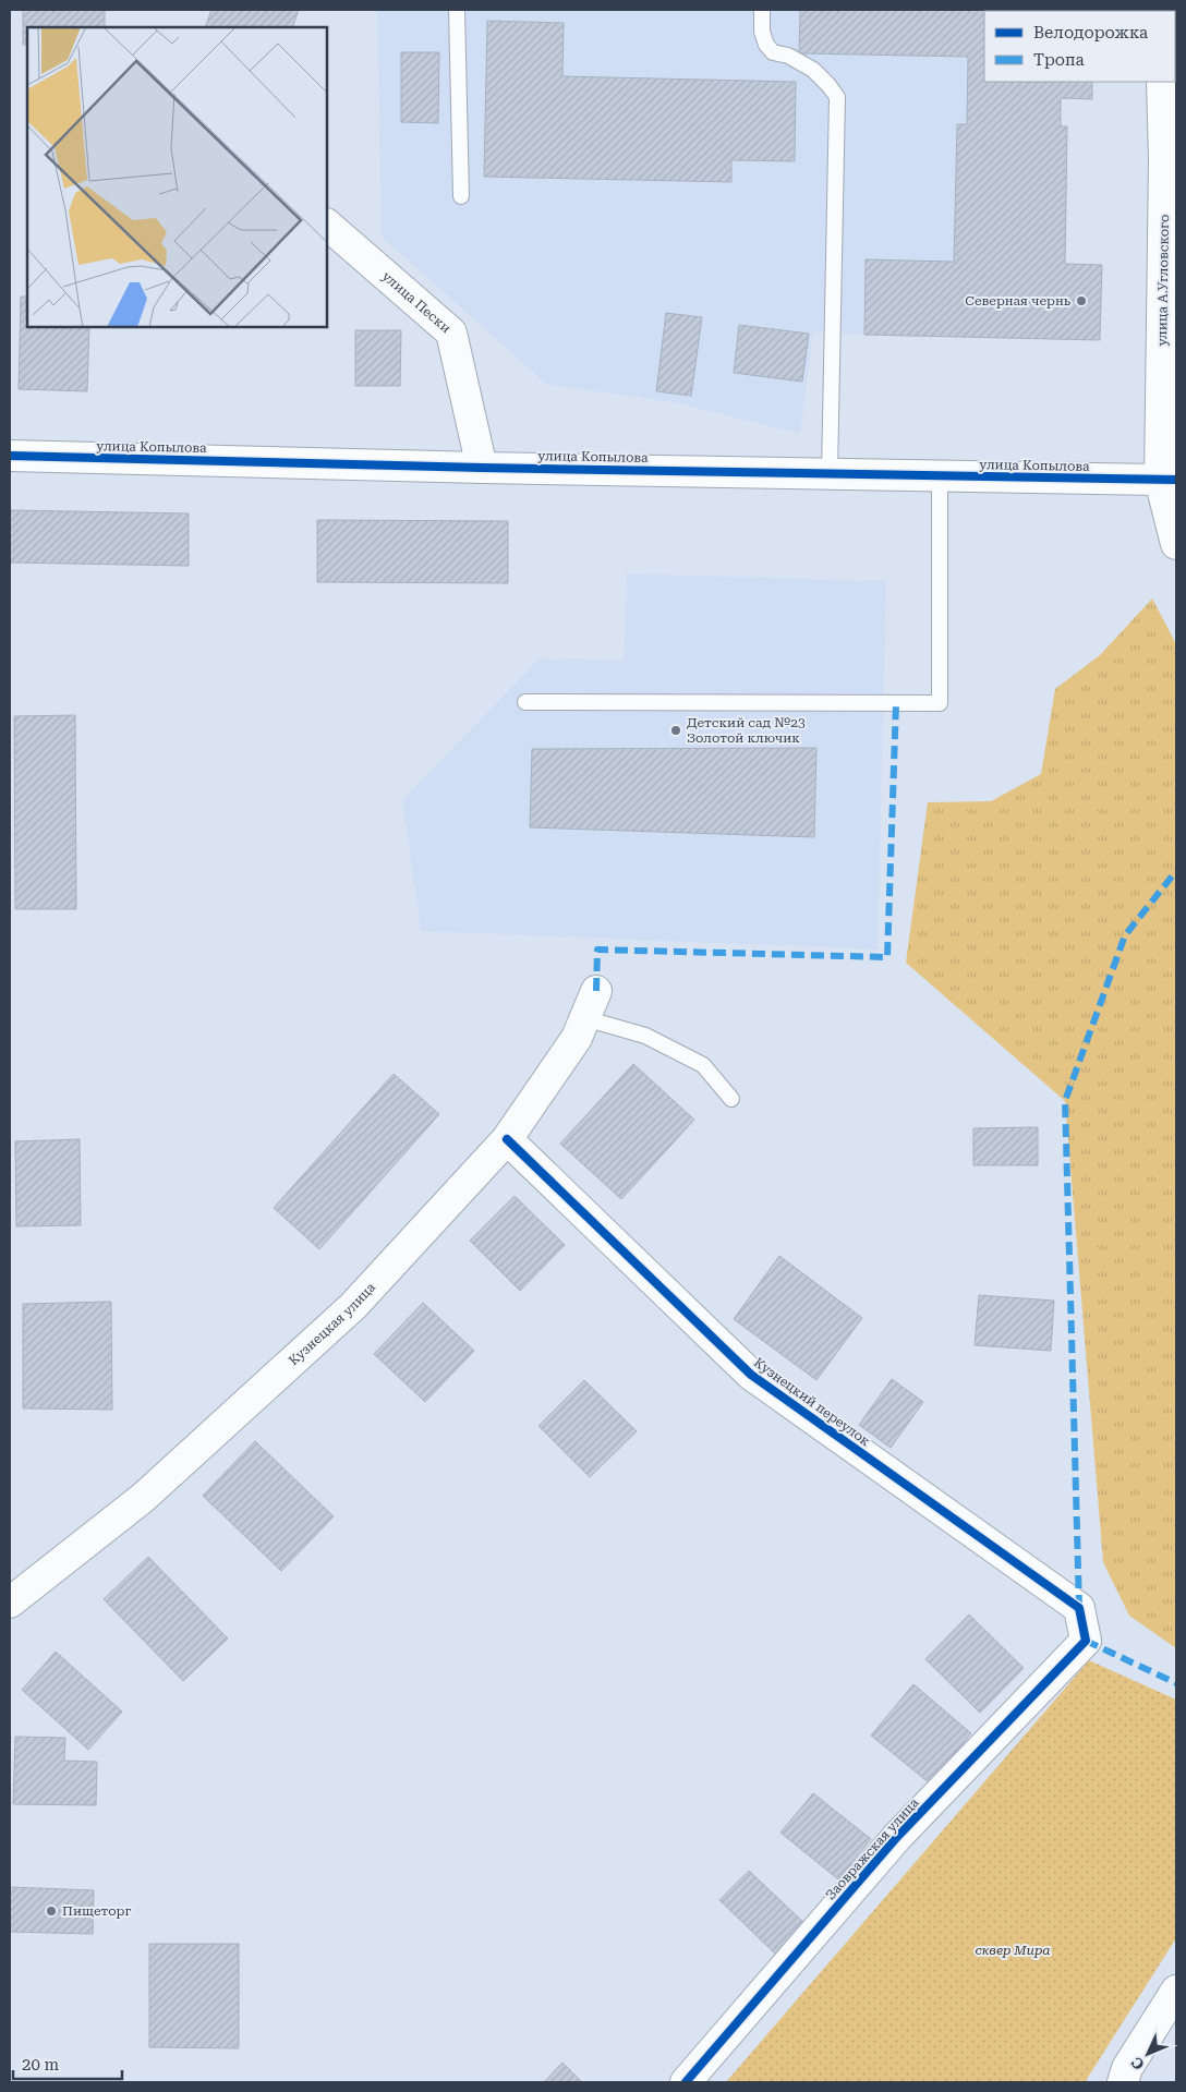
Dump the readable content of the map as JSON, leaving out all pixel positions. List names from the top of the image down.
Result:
{
  "streets": {
    "street": [
      "улица А.Угловского",
      "улица Пески",
      "улица Копылова",
      "Кузнецкая улица",
      "Кузнецкий переулок",
      "Заовражская улица"
    ]
  },
  "crossings": [
    ["улица А.Угловского", "улица Копылова"],
    ["улица Пески", "улица Копылова"],
    ["Кузнецкая улица", "Кузнецкий переулок"],
    ["Кузнецкий переулок", "Заовражская улица"]
  ],
  "parks": ["сквер Мира"],
  "places": ["Северная чернь", "Детский сад №23 Золотой ключик", "Пищеторг"],
  "legend": ["Велодорожка", "Тропа"],
  "scale_bar": "20 m",
  "north": "bottom left"
}
